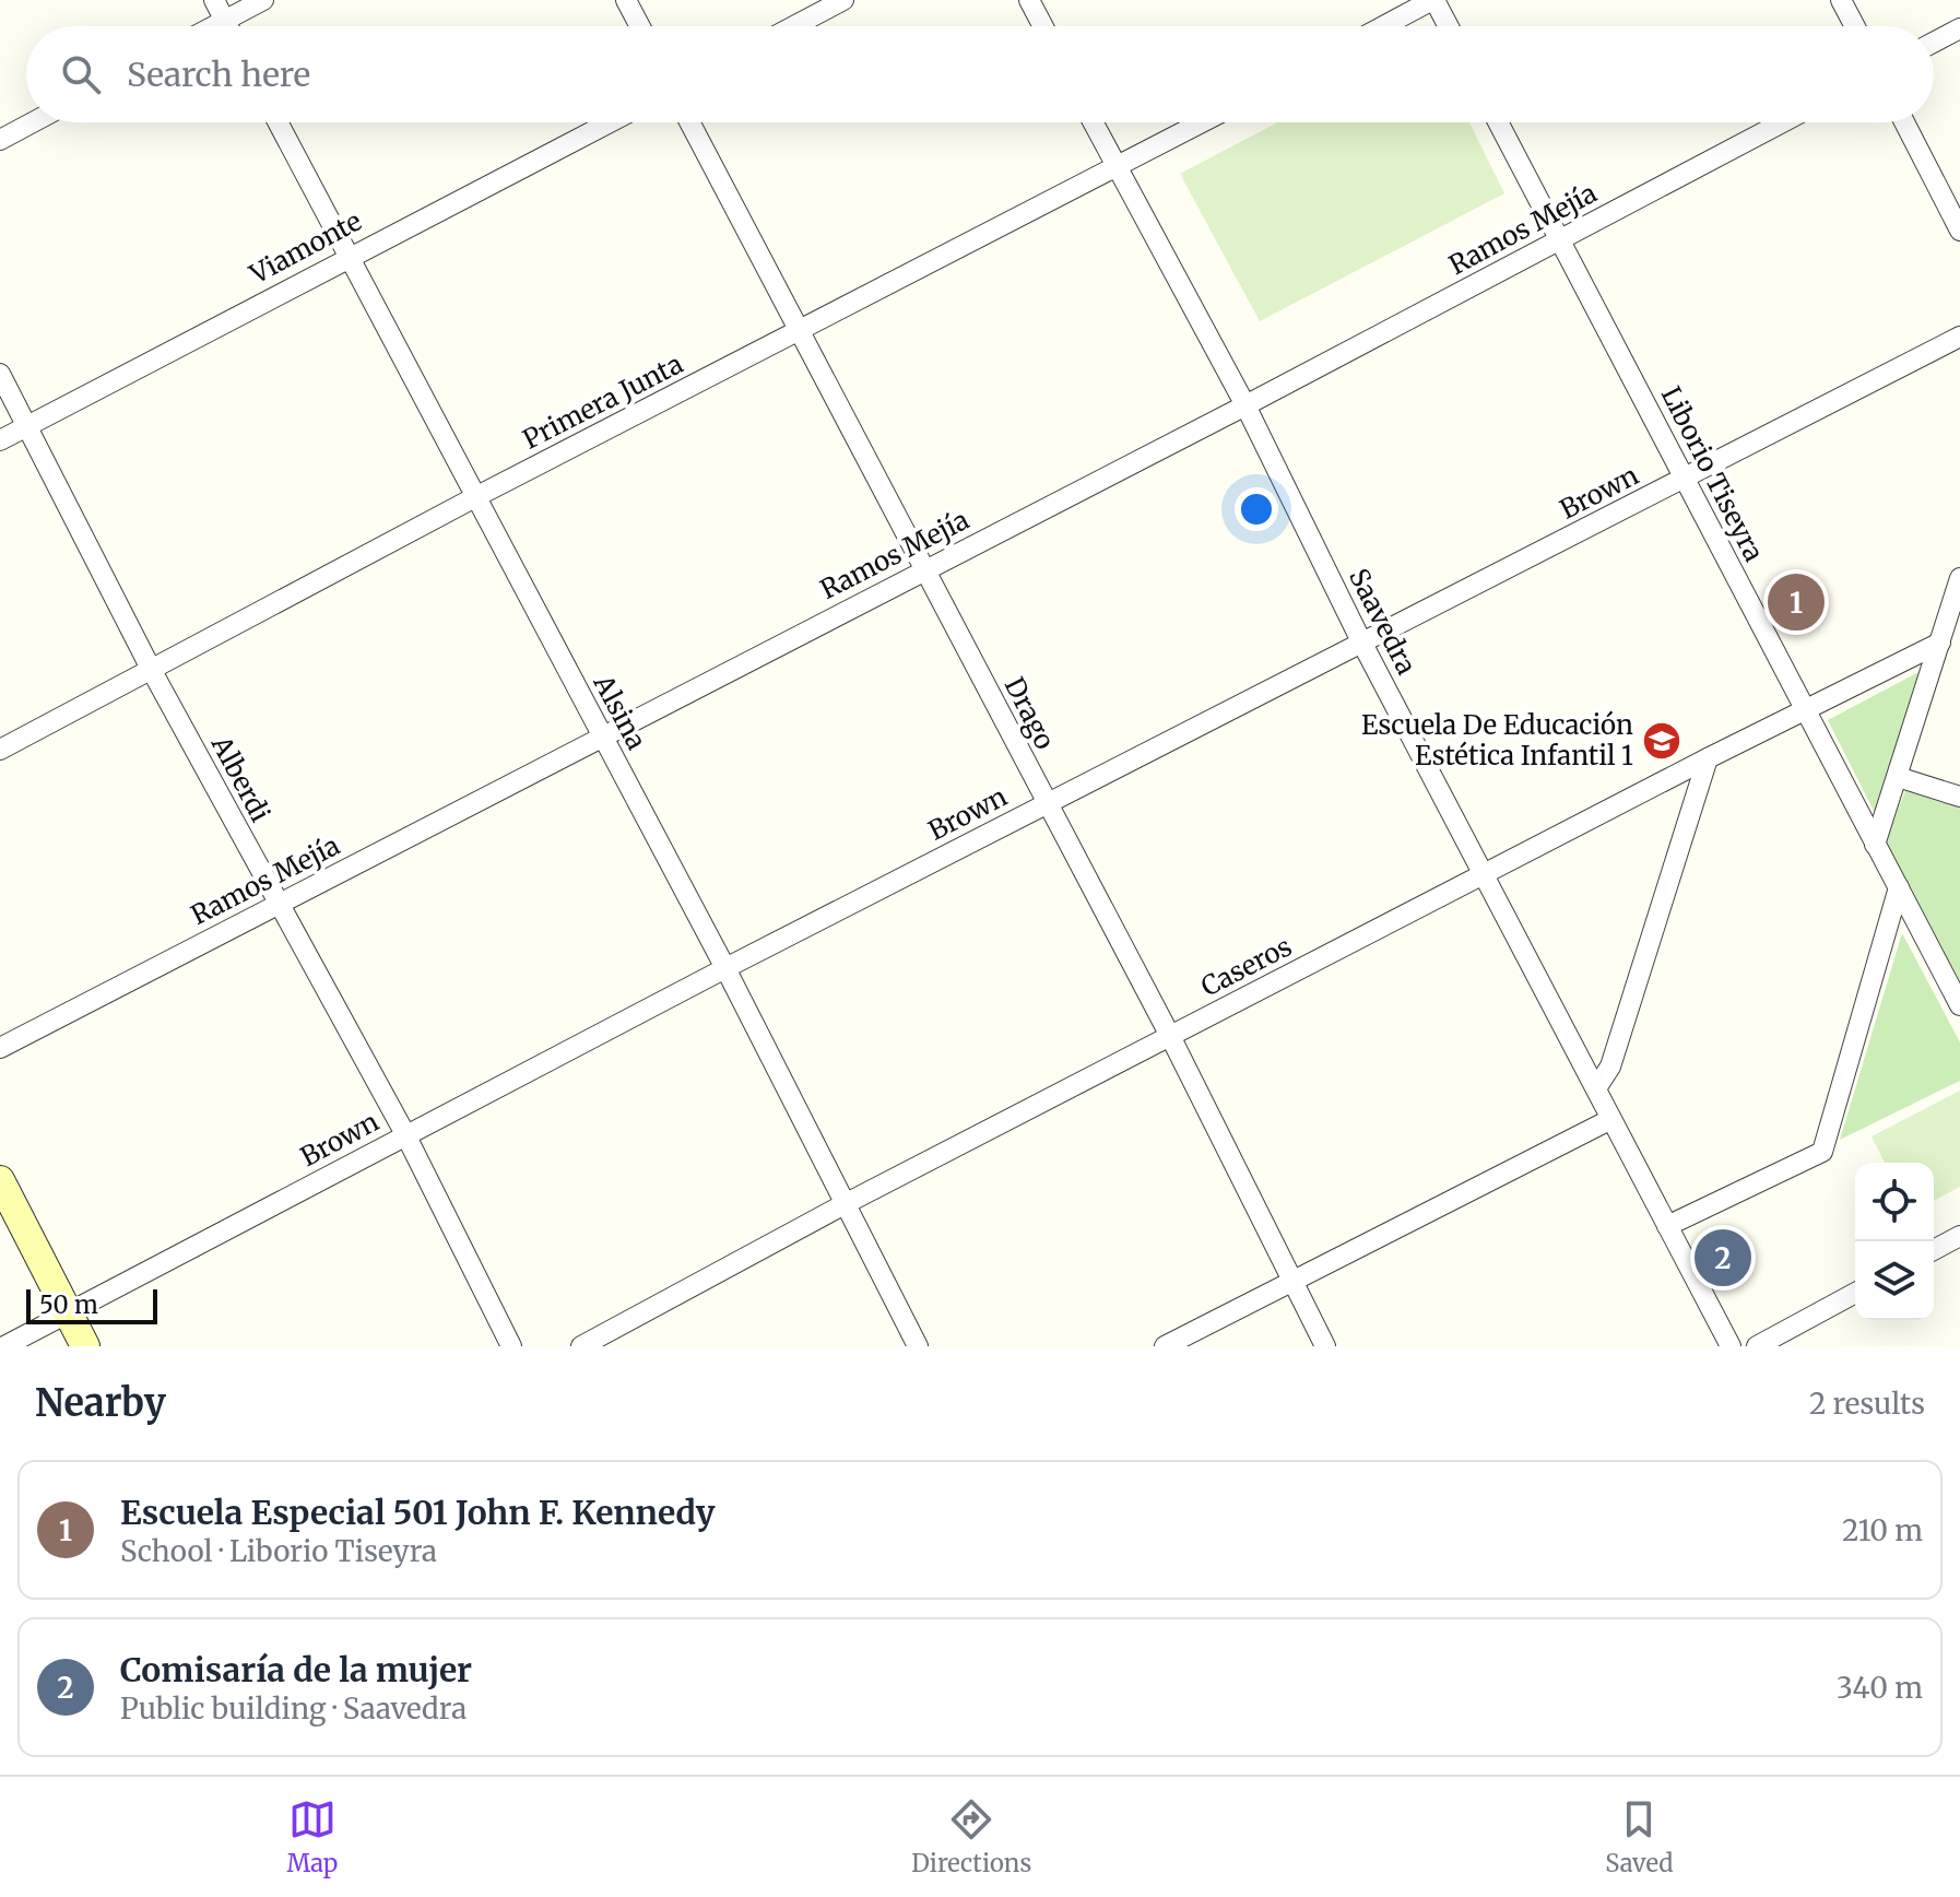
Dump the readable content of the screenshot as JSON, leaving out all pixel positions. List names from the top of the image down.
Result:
{
  "streets": {
    "street": [
      "Ramos Mejía",
      "Viamonte",
      "Primera Junta",
      "Liborio Tiseyra",
      "Brown",
      "Saavedra",
      "Alsina",
      "Drago",
      "Alberdi",
      "Caseros"
    ]
  },
  "crossings": [
    ["Ramos Mejía", "Liborio Tiseyra"],
    ["Ramos Mejía", "Saavedra"],
    ["Ramos Mejía", "Alsina"],
    ["Ramos Mejía", "Drago"],
    ["Ramos Mejía", "Alberdi"],
    ["Viamonte", "Alsina"],
    ["Viamonte", "Alberdi"],
    ["Primera Junta", "Saavedra"],
    ["Primera Junta", "Alsina"],
    ["Primera Junta", "Drago"],
    ["Primera Junta", "Alberdi"],
    ["Liborio Tiseyra", "Brown"],
    ["Liborio Tiseyra", "Caseros"],
    ["Brown", "Saavedra"],
    ["Brown", "Alsina"],
    ["Brown", "Drago"],
    ["Brown", "Alberdi"],
    ["Saavedra", "Caseros"],
    ["Alsina", "Caseros"],
    ["Drago", "Caseros"]
  ],
  "places": {
    "school or university": ["Escuela De Educación Estética Infantil 1"]
  },
  "scale_bar": "50 m",
  "page": {
    "search": "Search here",
    "pins": ["1", "2"],
    "scale": "50 m",
    "heading": ["Nearby", "2 results"],
    "list": [
      {
        "mark": "1",
        "name": "Escuela Especial 501 John F. Kennedy",
        "note": "School · Liborio Tiseyra",
        "value": "210 m"
      },
      {
        "mark": "2",
        "name": "Comisaría de la mujer",
        "note": "Public building · Saavedra",
        "value": "340 m"
      }
    ],
    "nav": ["Map", "Directions", "Saved"]
  }
}
